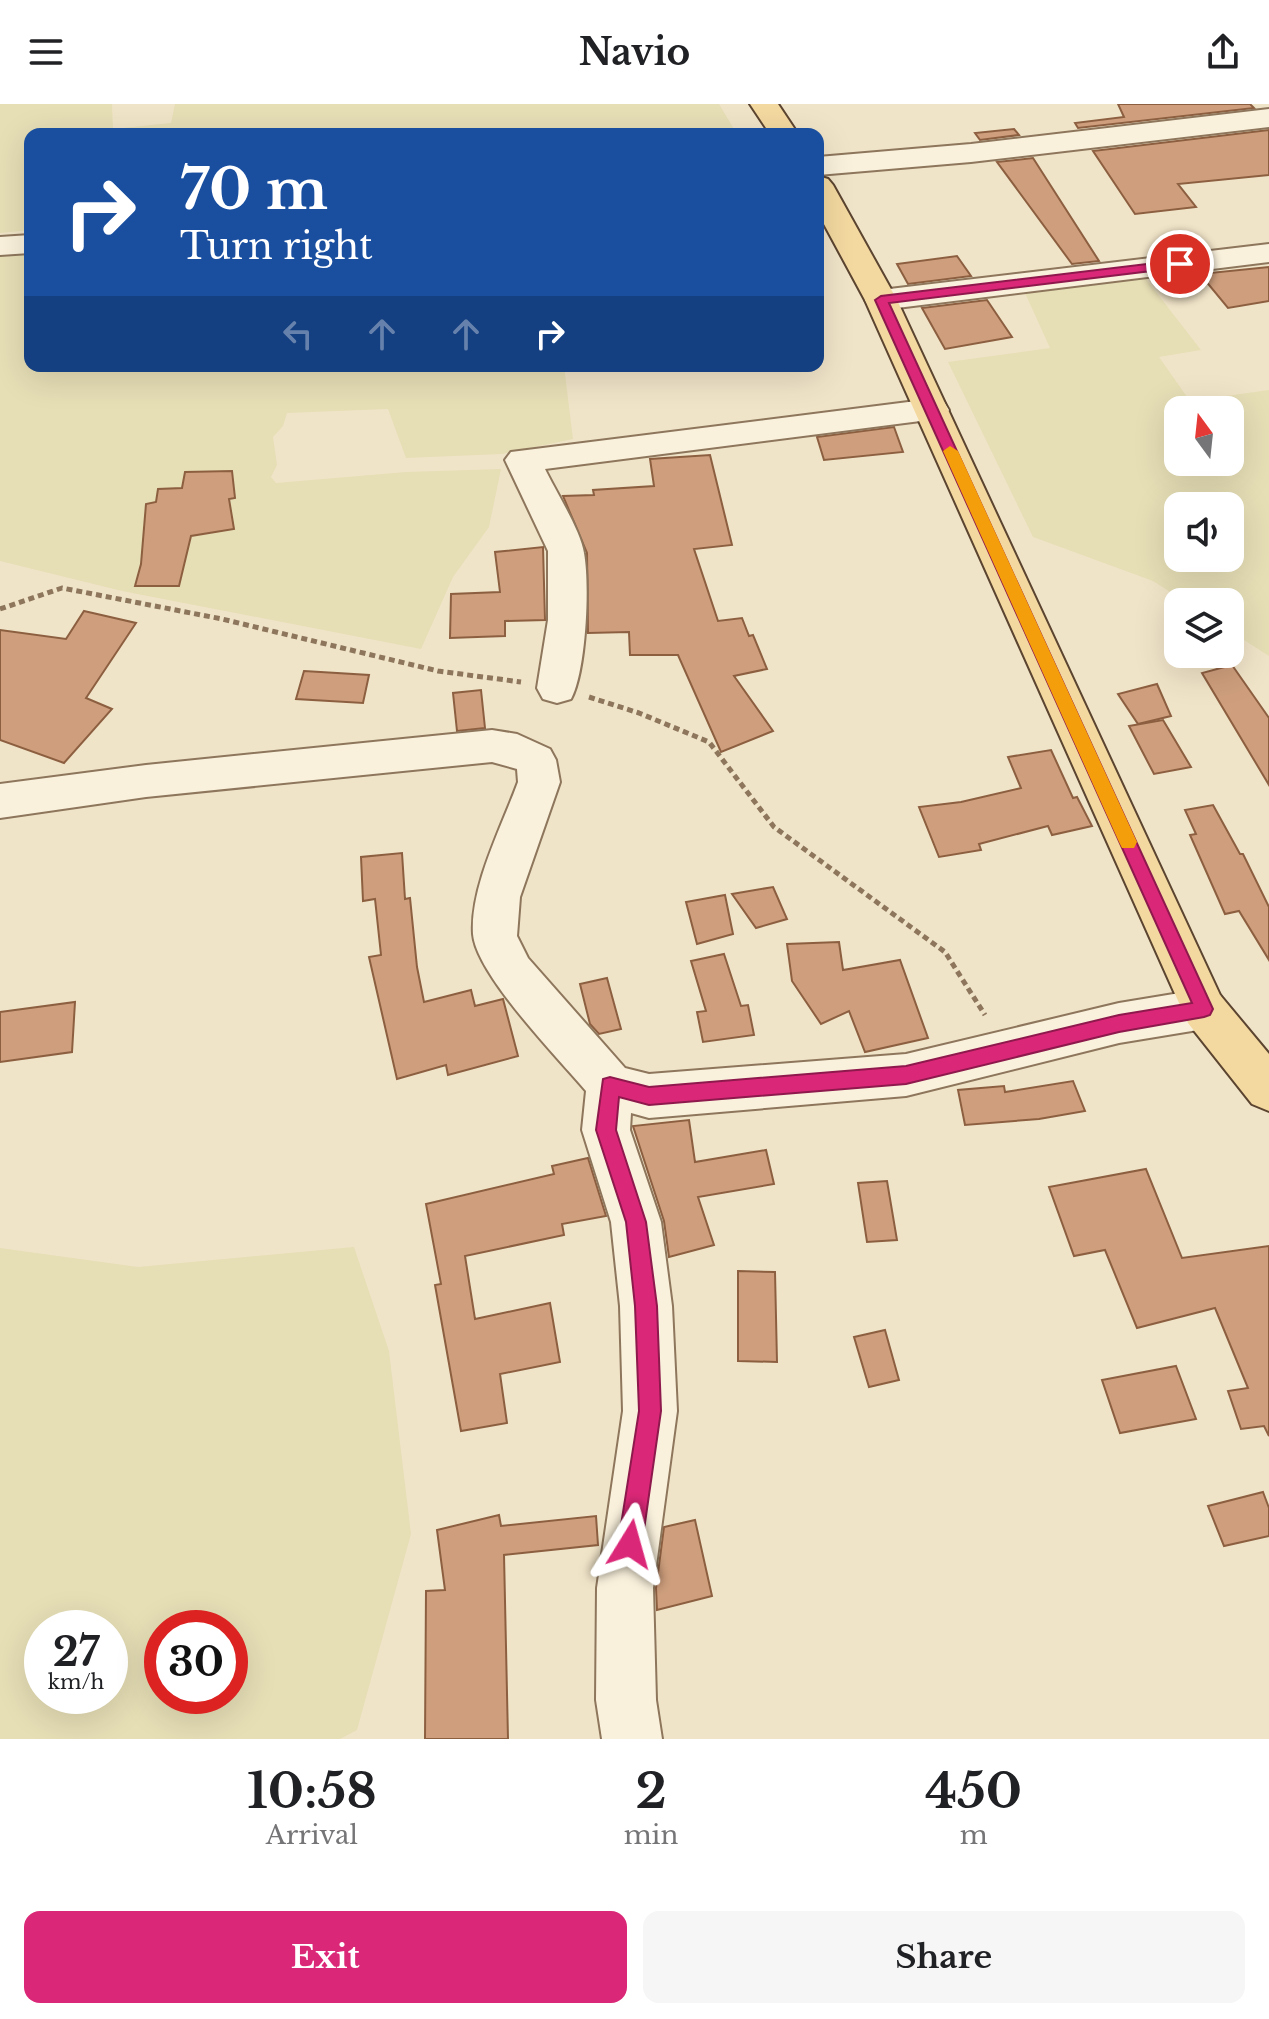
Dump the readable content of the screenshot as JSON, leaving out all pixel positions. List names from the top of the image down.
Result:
{
  "north": "top",
  "page": {
    "header": "Navio",
    "turn": ["70 m", "Turn right"],
    "speed": "27 km/h",
    "limit": "30",
    "eta": [
      "10:58",
      "Arrival",
      "2",
      "min",
      "450",
      "m"
    ],
    "buttons": ["Exit", "Share"]
  }
}
